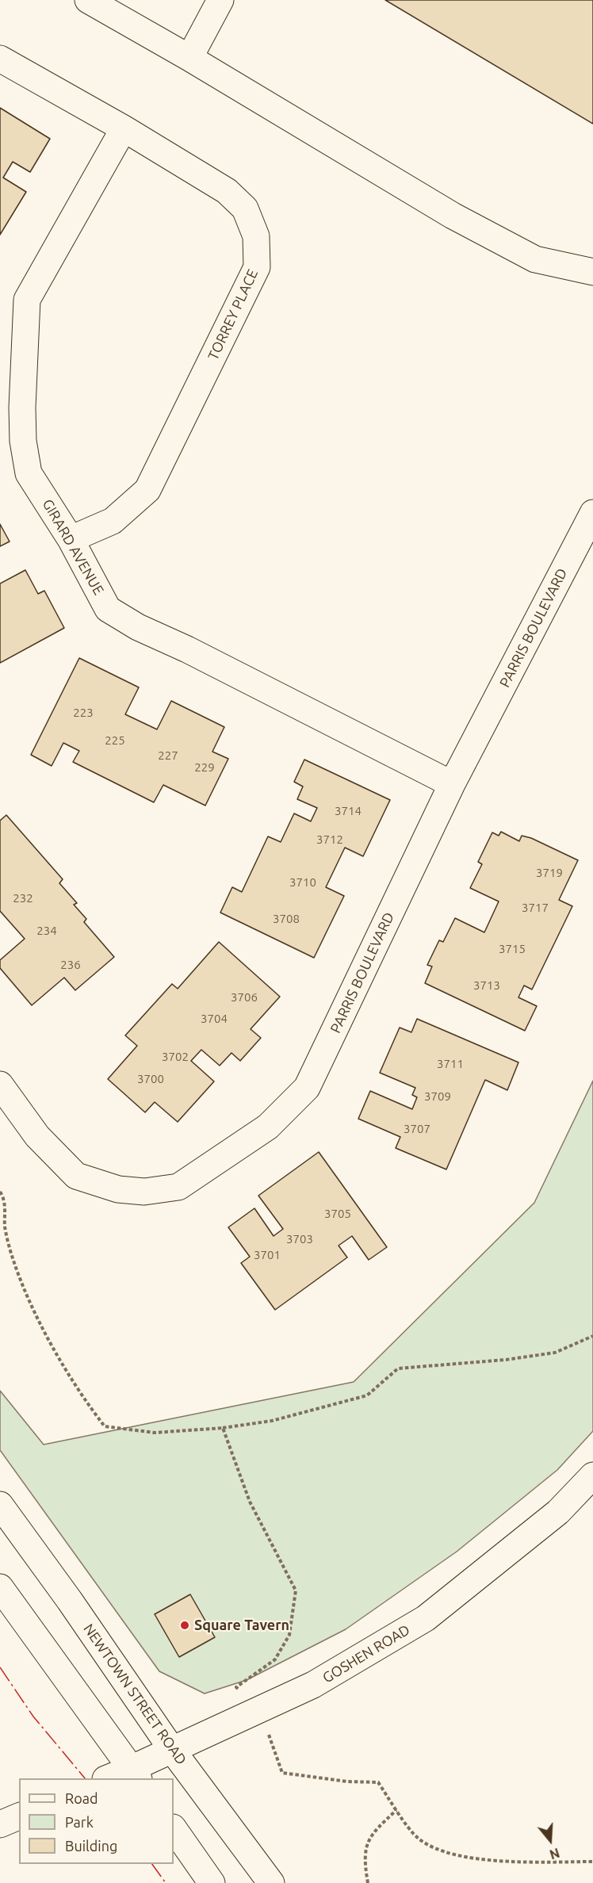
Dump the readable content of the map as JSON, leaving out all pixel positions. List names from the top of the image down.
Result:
{
  "streets": {
    "street": [
      "TORREY PLACE",
      "GIRARD AVENUE",
      "PARRIS BOULEVARD",
      "GOSHEN ROAD",
      "NEWTOWN STREET ROAD"
    ]
  },
  "crossings": [
    ["TORREY PLACE", "GIRARD AVENUE"],
    ["GIRARD AVENUE", "PARRIS BOULEVARD"],
    ["GOSHEN ROAD", "NEWTOWN STREET ROAD"]
  ],
  "places": ["Square Tavern"],
  "house_numbers": [
    "223",
    "225",
    "227",
    "229",
    "3714",
    "3712",
    "3719",
    "3710",
    "232",
    "3717",
    "3708",
    "234",
    "3715",
    "236",
    "3713",
    "3706",
    "3704",
    "3702",
    "3711",
    "3700",
    "3709",
    "3707",
    "3705",
    "3703",
    "3701"
  ],
  "legend": ["Road", "Park", "Building"],
  "north": "bottom"
}
